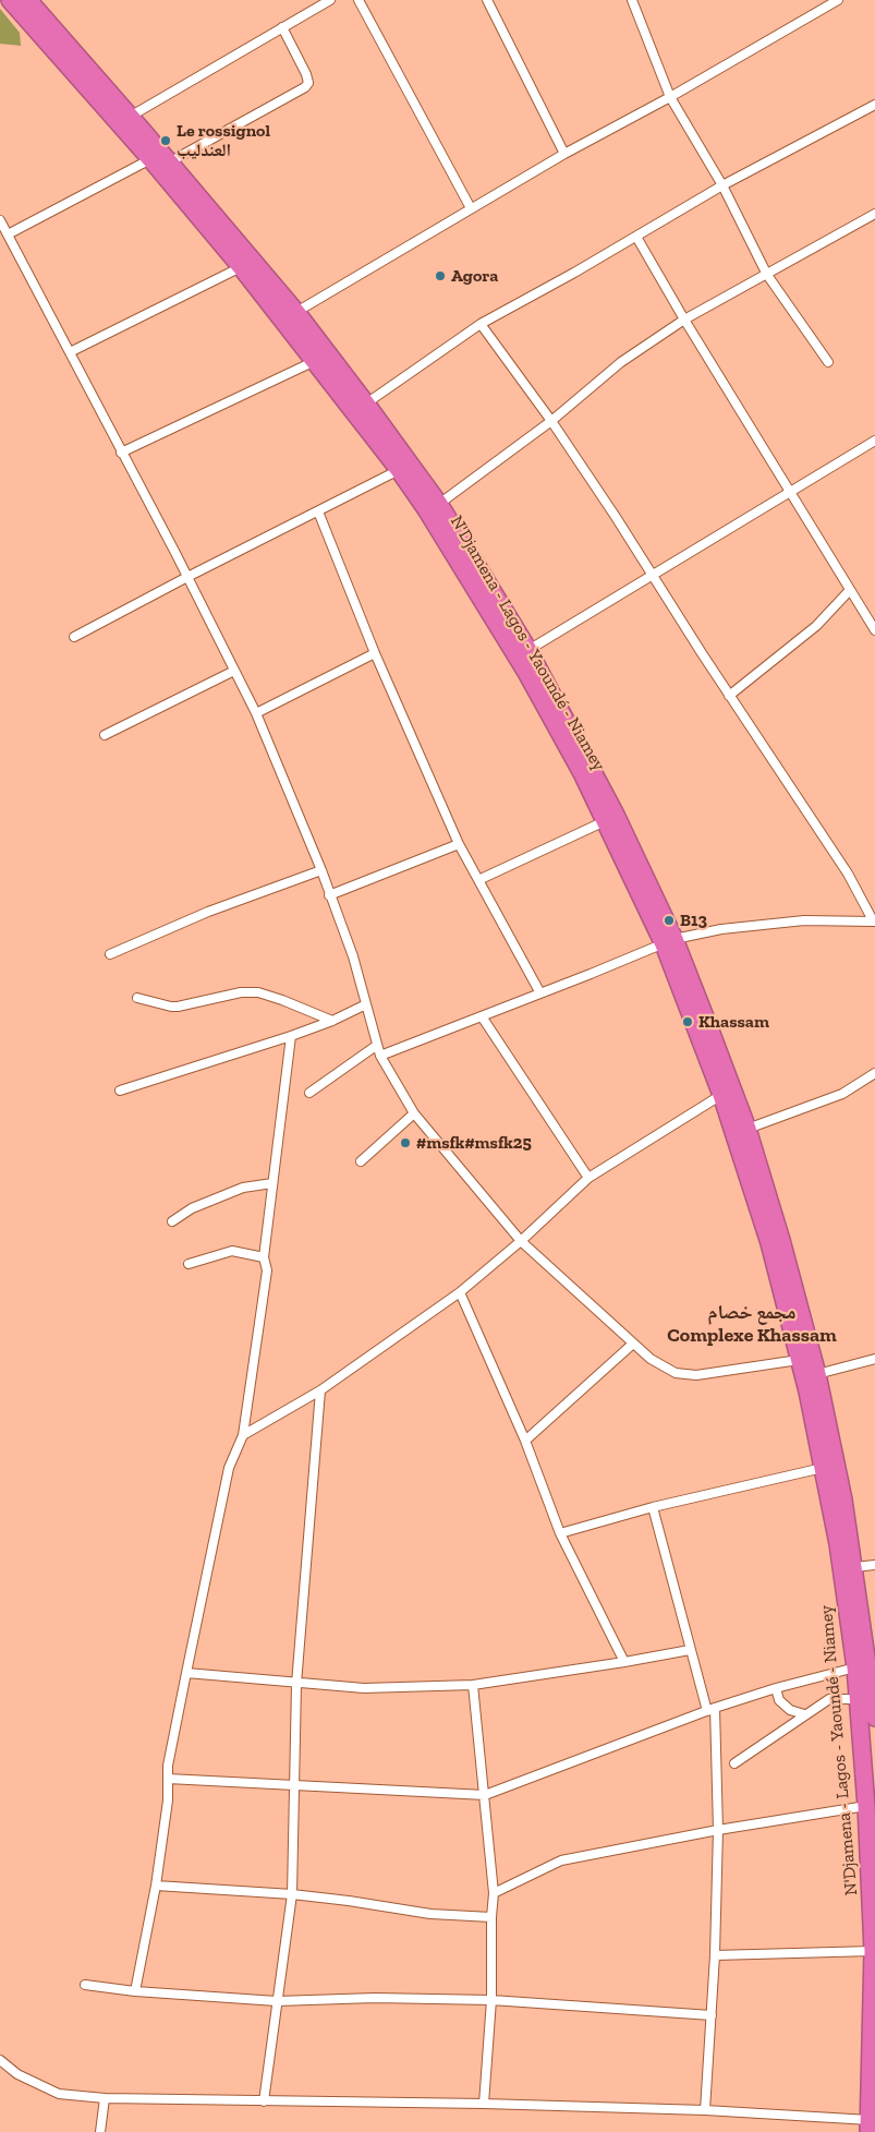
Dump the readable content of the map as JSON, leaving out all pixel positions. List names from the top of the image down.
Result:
{
  "streets": {
    "highway": ["N'Djamena - Lagos - Yaoundé - Niamey"]
  },
  "districts": ["مجمع خصام Complexe Khassam"],
  "places": [
    "Le rossignol العندليب",
    "Agora",
    "B13",
    "Khassam",
    "#msfk#msfk25"
  ]
}
